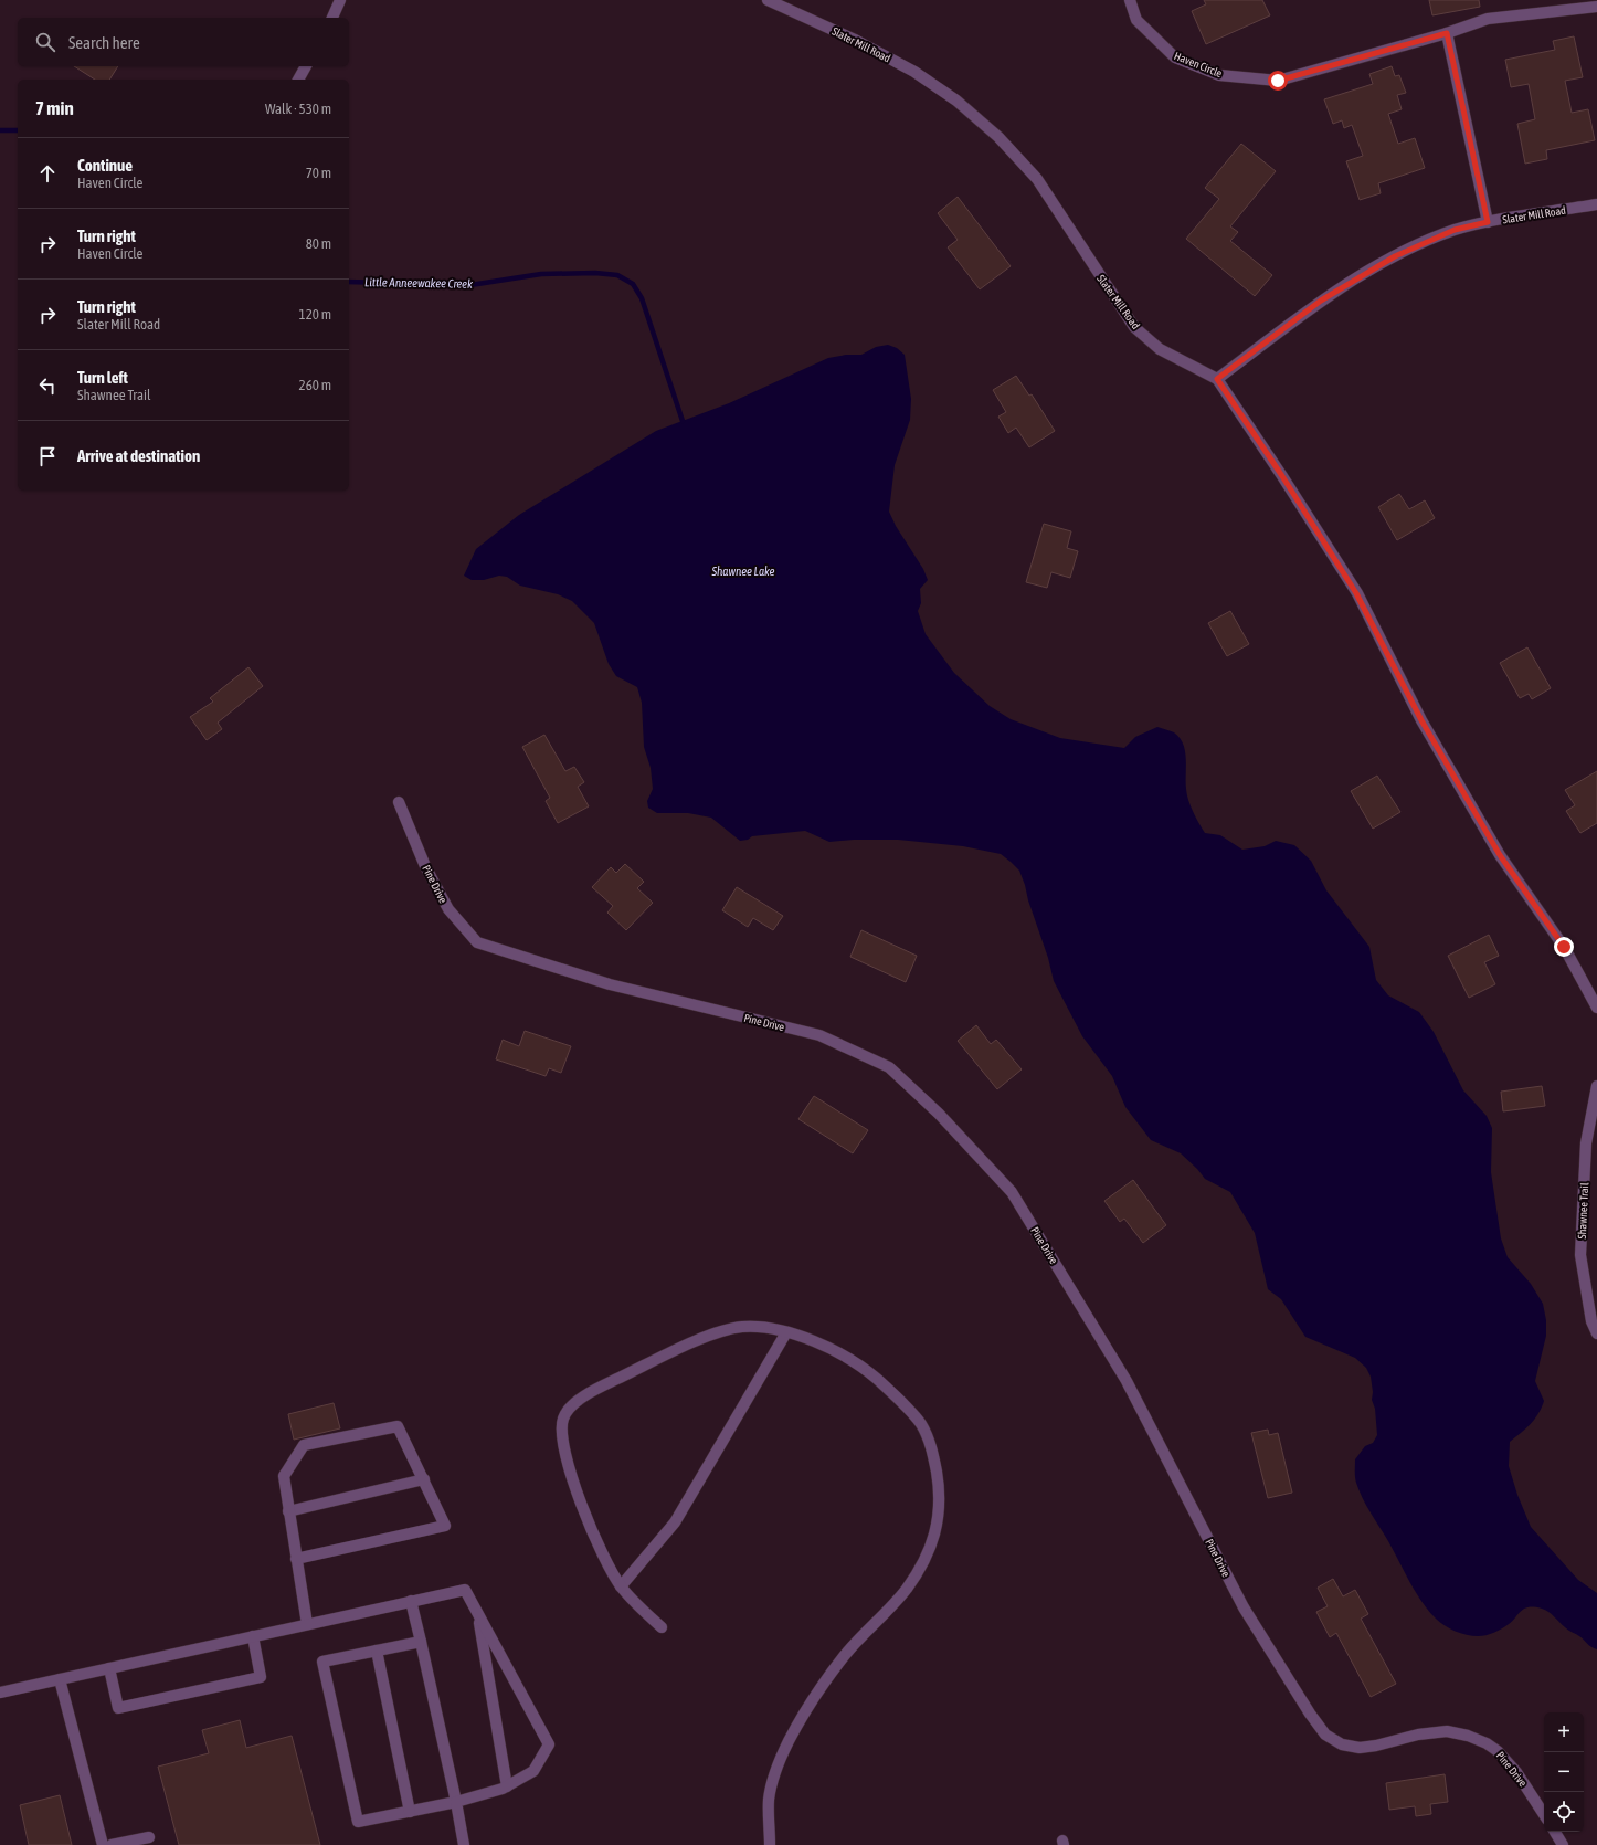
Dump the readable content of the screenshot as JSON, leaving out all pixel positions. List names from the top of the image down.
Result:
{
  "streets": {
    "street": [
      "Slater Mill Road",
      "Haven Circle",
      "Pine Drive",
      "Shawnee Trail"
    ]
  },
  "water": ["Little Anneewakee Creek", "Shawnee Lake"],
  "page": {
    "search": "Search here",
    "heading": ["7 min", "Walk · 530 m"],
    "list": [
      ["Continue", "Haven Circle", "70 m"],
      ["Turn right", "Haven Circle", "80 m"],
      ["Turn right", "Slater Mill Road", "120 m"],
      ["Turn left", "Shawnee Trail", "260 m"],
      "Arrive at destination"
    ],
    "map_buttons": ["+", "−"]
  }
}
